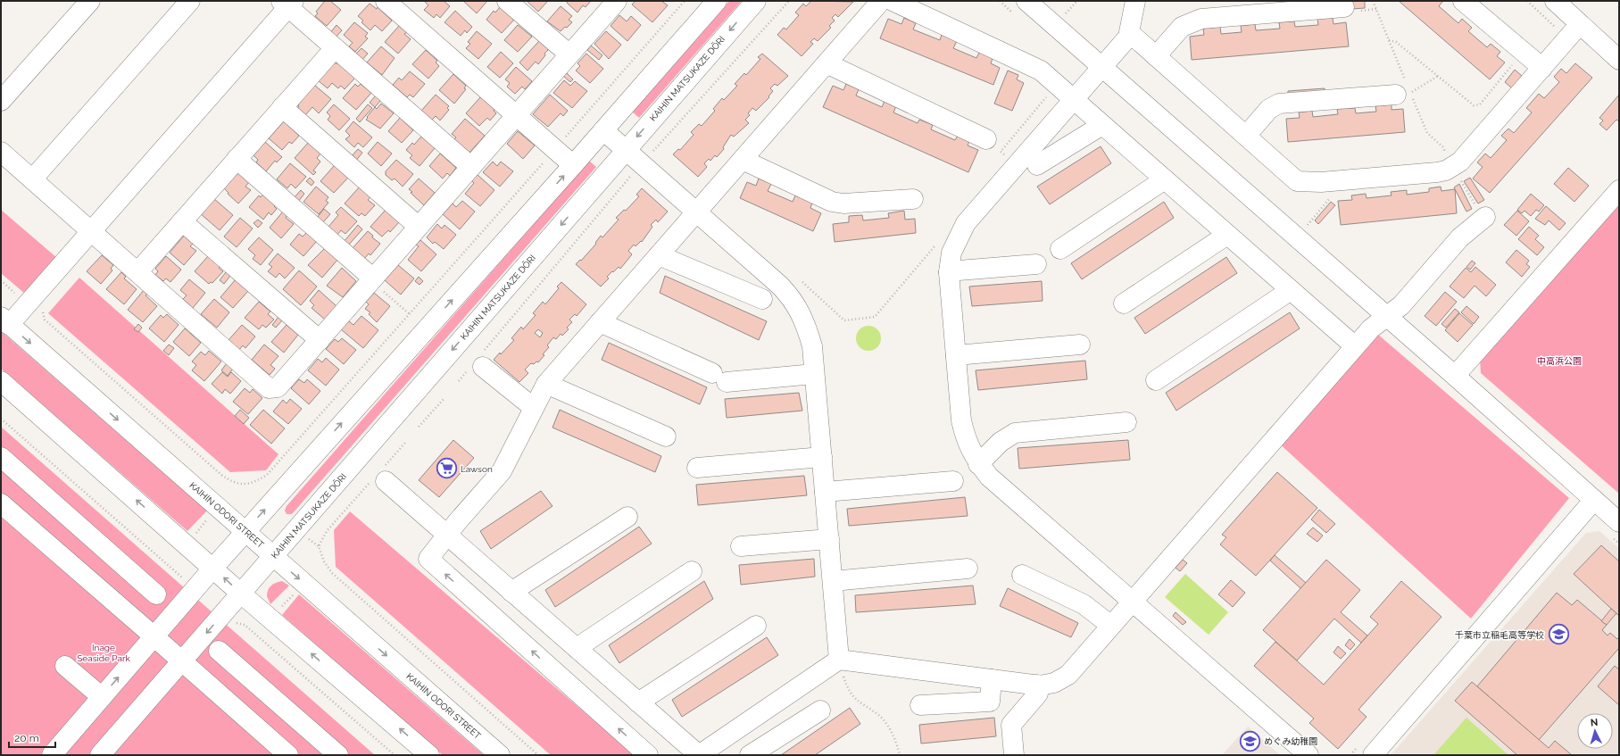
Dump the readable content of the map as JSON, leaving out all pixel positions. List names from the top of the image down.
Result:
{
  "streets": {
    "street": ["KAIHIN MATSUKAZE DŌRI", "KAIHIN ODORI STREET"]
  },
  "crossings": [
    ["KAIHIN MATSUKAZE DŌRI", "KAIHIN ODORI STREET"]
  ],
  "parks": ["中高浜公園", "Inage Seaside Park"],
  "places": {
    "supermarket": ["Lawson"],
    "school or university": ["千葉市立稲毛高等学校", "めぐみ幼稚園"]
  },
  "scale_bar": "20 m",
  "north": "top"
}
